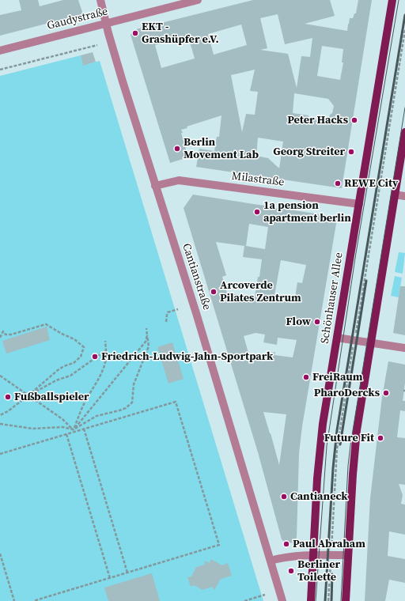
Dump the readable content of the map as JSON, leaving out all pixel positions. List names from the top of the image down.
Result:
{
  "streets": {
    "main road": ["Schönhauser Allee"],
    "street": ["Gaudystraße", "Milastraße", "Cantianstraße"]
  },
  "crossings": [
    ["Gaudystraße", "Cantianstraße"],
    ["Milastraße", "Cantianstraße"],
    ["Milastraße", "Schönhauser Allee"]
  ],
  "places": [
    "EKT - Grashüpfer e.V.",
    "Peter Hacks",
    "Berlin Movement Lab",
    "Georg Streiter",
    "REWE City",
    "1a pension apartment berlin",
    "Arcoverde Pilates Zentrum",
    "Flow",
    "Friedrich-Ludwig-Jahn-Sportpark",
    "FreiRaum",
    "PharoDercks",
    "Fußballspieler",
    "Future Fit",
    "Cantianeck",
    "Paul Abraham",
    "Berliner Toilette"
  ]
}
